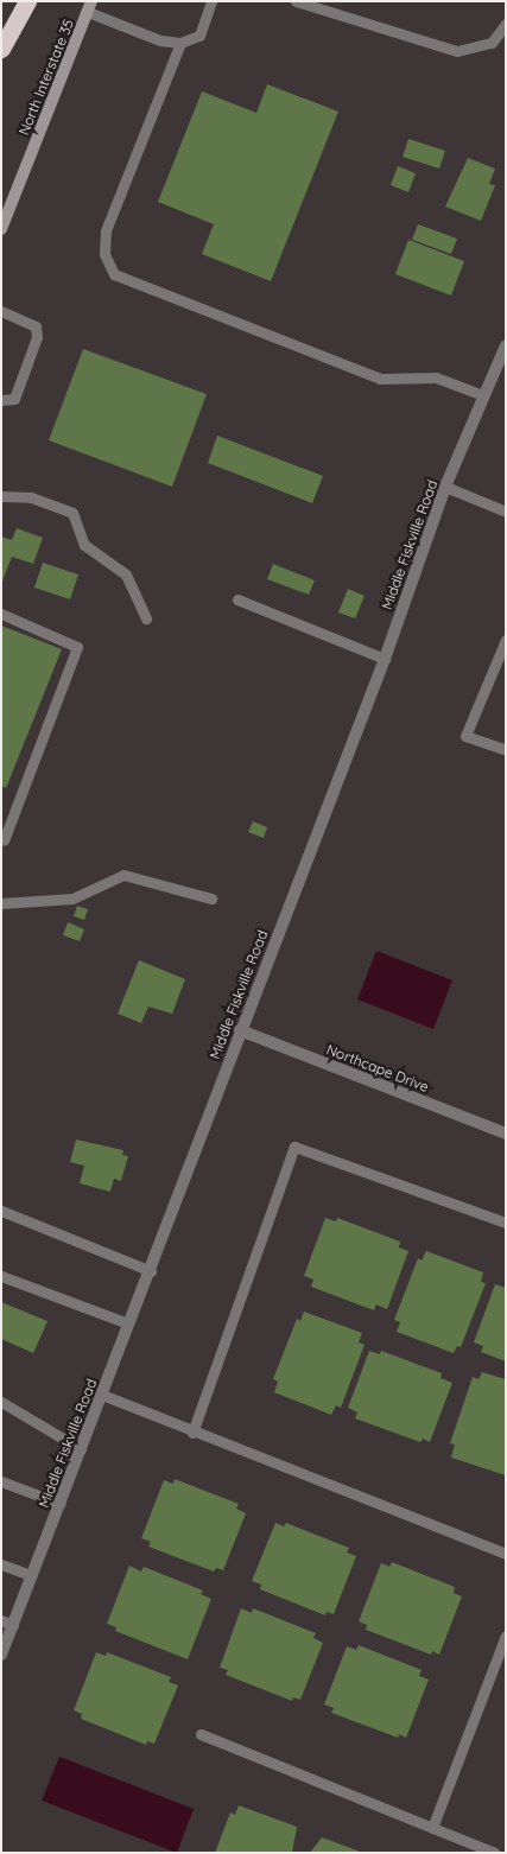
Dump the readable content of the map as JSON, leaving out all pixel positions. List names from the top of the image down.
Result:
{
  "streets": {
    "main road": ["North Interstate 35"],
    "street": ["Middle Fiskville Road", "Northcape Drive"]
  },
  "crossings": [
    ["Middle Fiskville Road", "Northcape Drive"]
  ]
}
